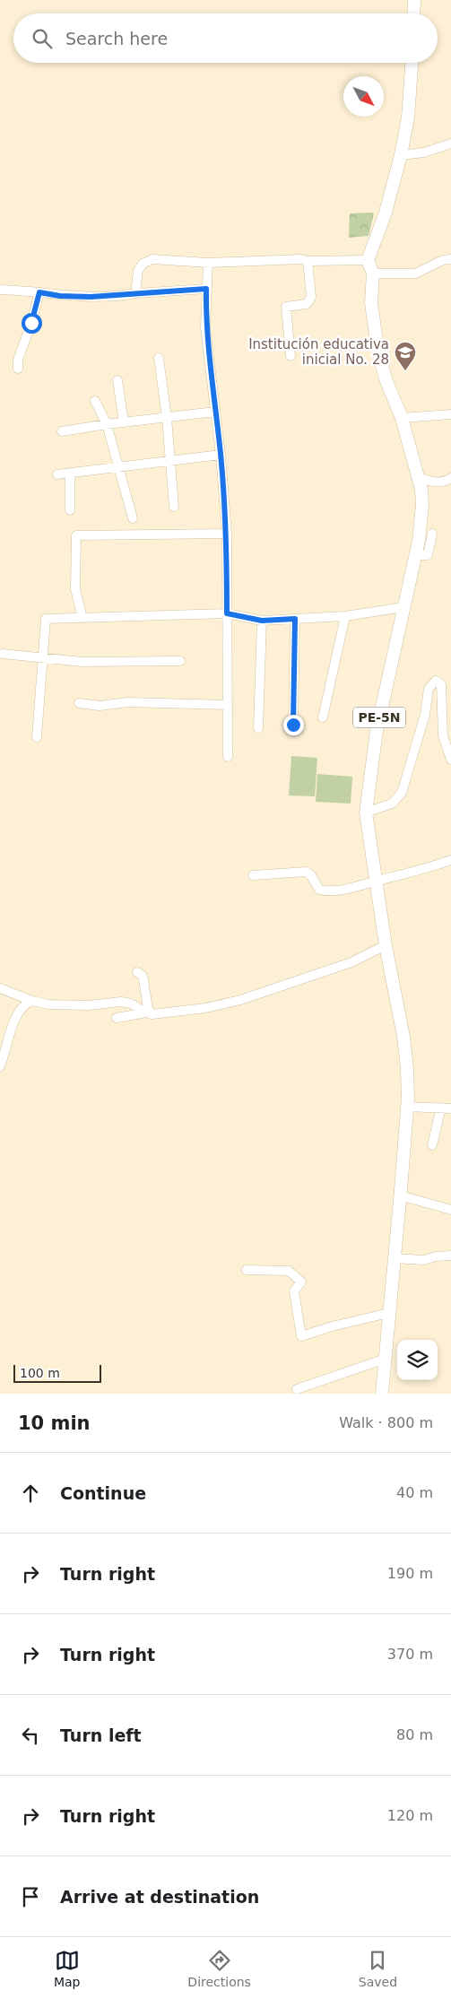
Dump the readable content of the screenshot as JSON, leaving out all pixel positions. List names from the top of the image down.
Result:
{
  "streets": {
    "highway": ["PE-5N"]
  },
  "places": {
    "school or university": ["Institución educativa inicial No. 28"]
  },
  "scale_bar": "100 m",
  "north": "bottom right",
  "page": {
    "search": "Search here",
    "scale": "100 m",
    "heading": ["10 min", "Walk · 800 m"],
    "list": [
      ["Continue", "40 m"],
      ["Turn right", "190 m"],
      ["Turn right", "370 m"],
      ["Turn left", "80 m"],
      ["Turn right", "120 m"],
      "Arrive at destination"
    ],
    "nav": ["Map", "Directions", "Saved"]
  }
}
